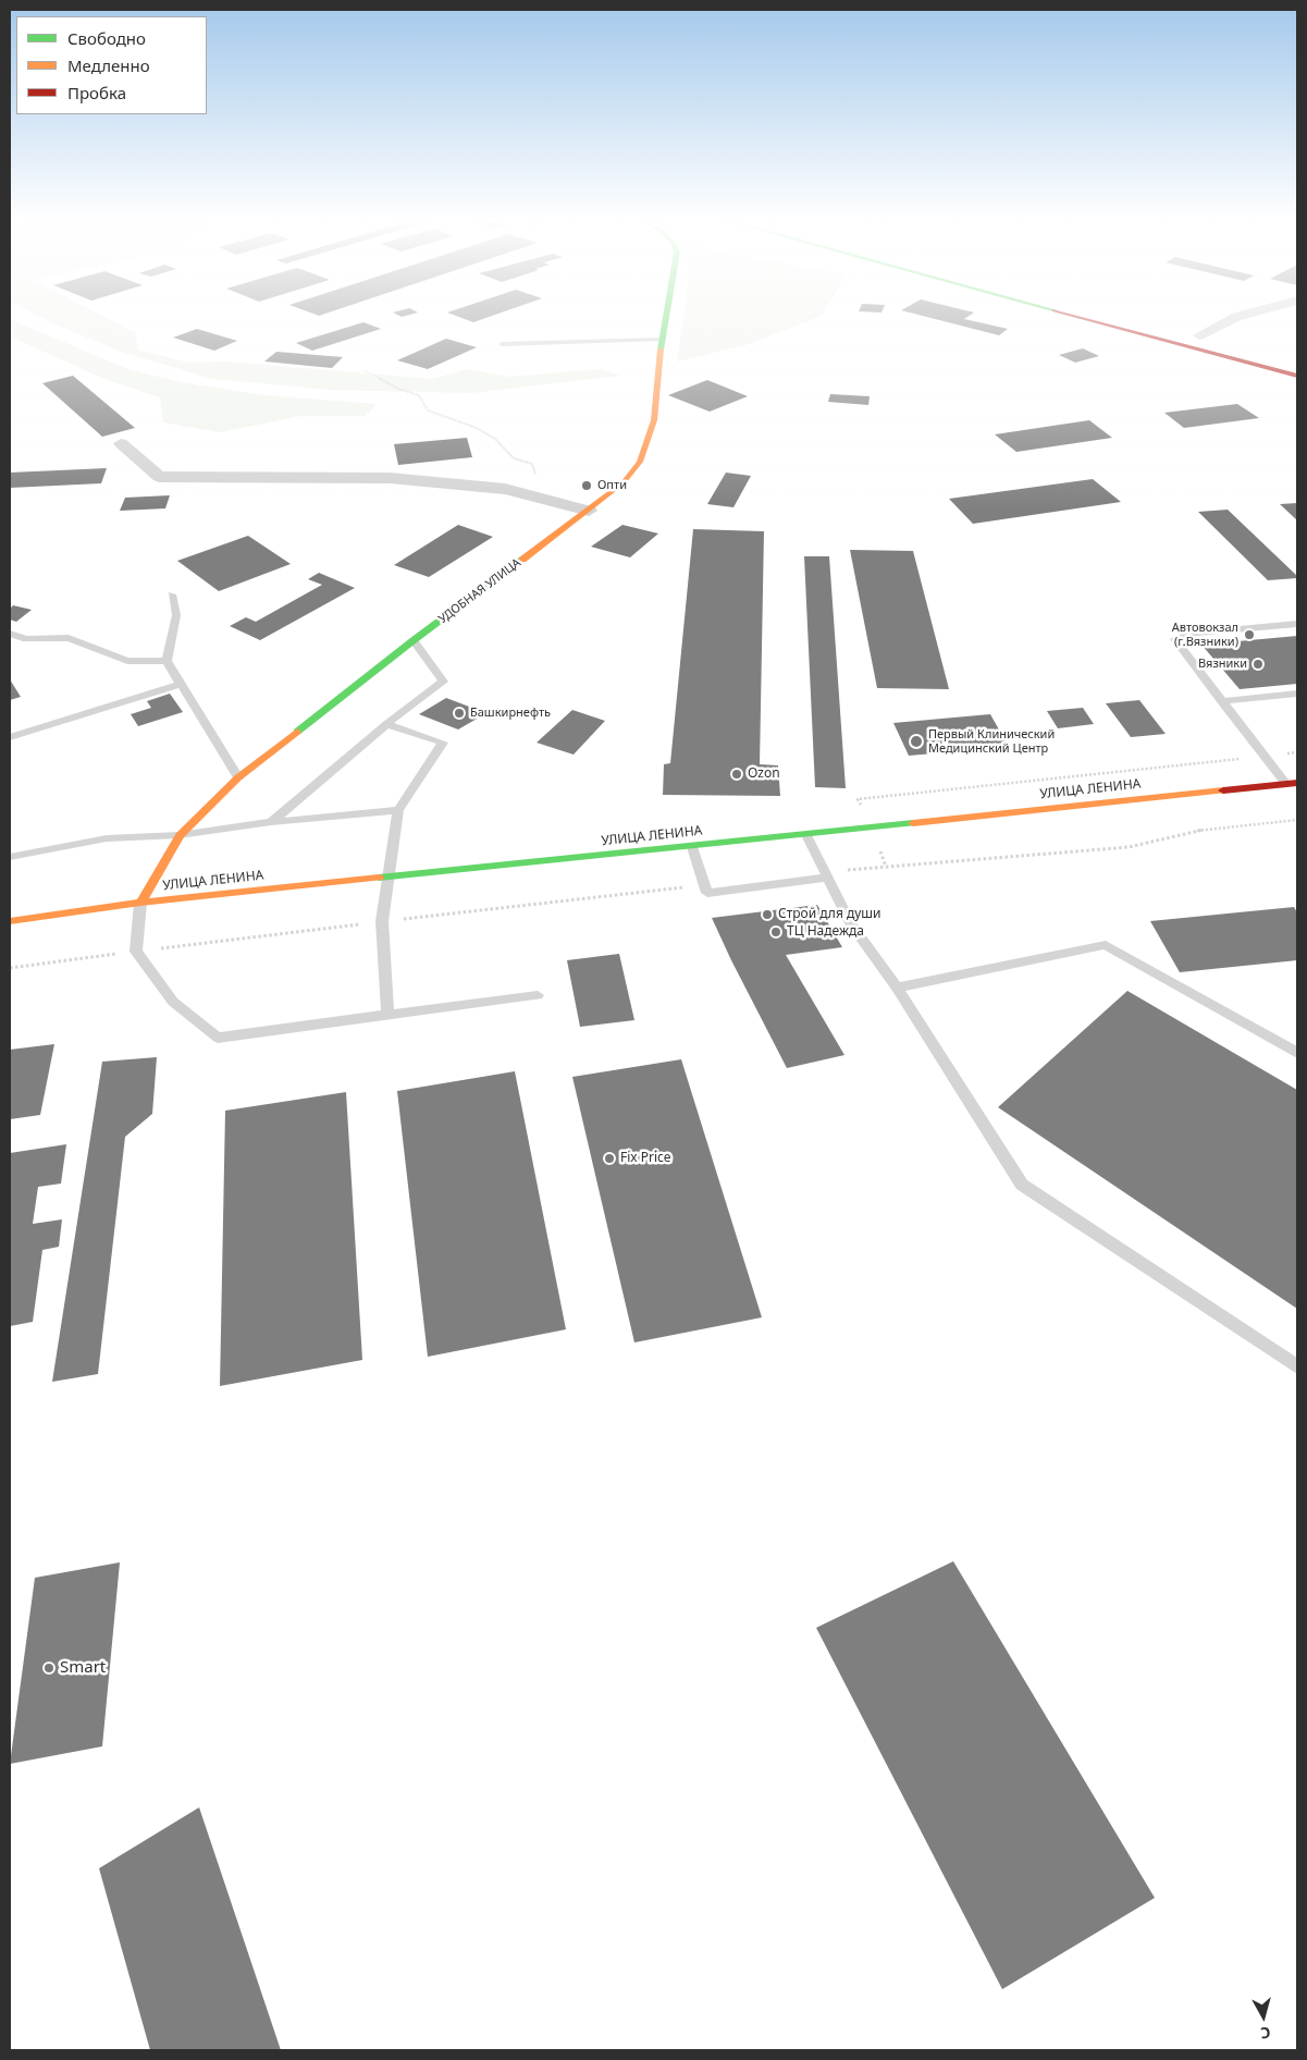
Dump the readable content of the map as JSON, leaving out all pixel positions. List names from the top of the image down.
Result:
{
  "streets": {
    "main road": ["УДОБНАЯ УЛИЦА", "УЛИЦА ЛЕНИНА"]
  },
  "crossings": [
    ["УДОБНАЯ УЛИЦА", "УЛИЦА ЛЕНИНА"]
  ],
  "places": [
    "Опти",
    "Автовокзал (г.Вязники)",
    "Вязники",
    "Башкирнефть",
    "Первый Клинический Медицинский Центр",
    "Ozon",
    "Строй для души",
    "ТЦ Надежда",
    "Fix Price",
    "Smart"
  ],
  "legend": ["Свободно", "Медленно", "Пробка"],
  "north": "bottom"
}
